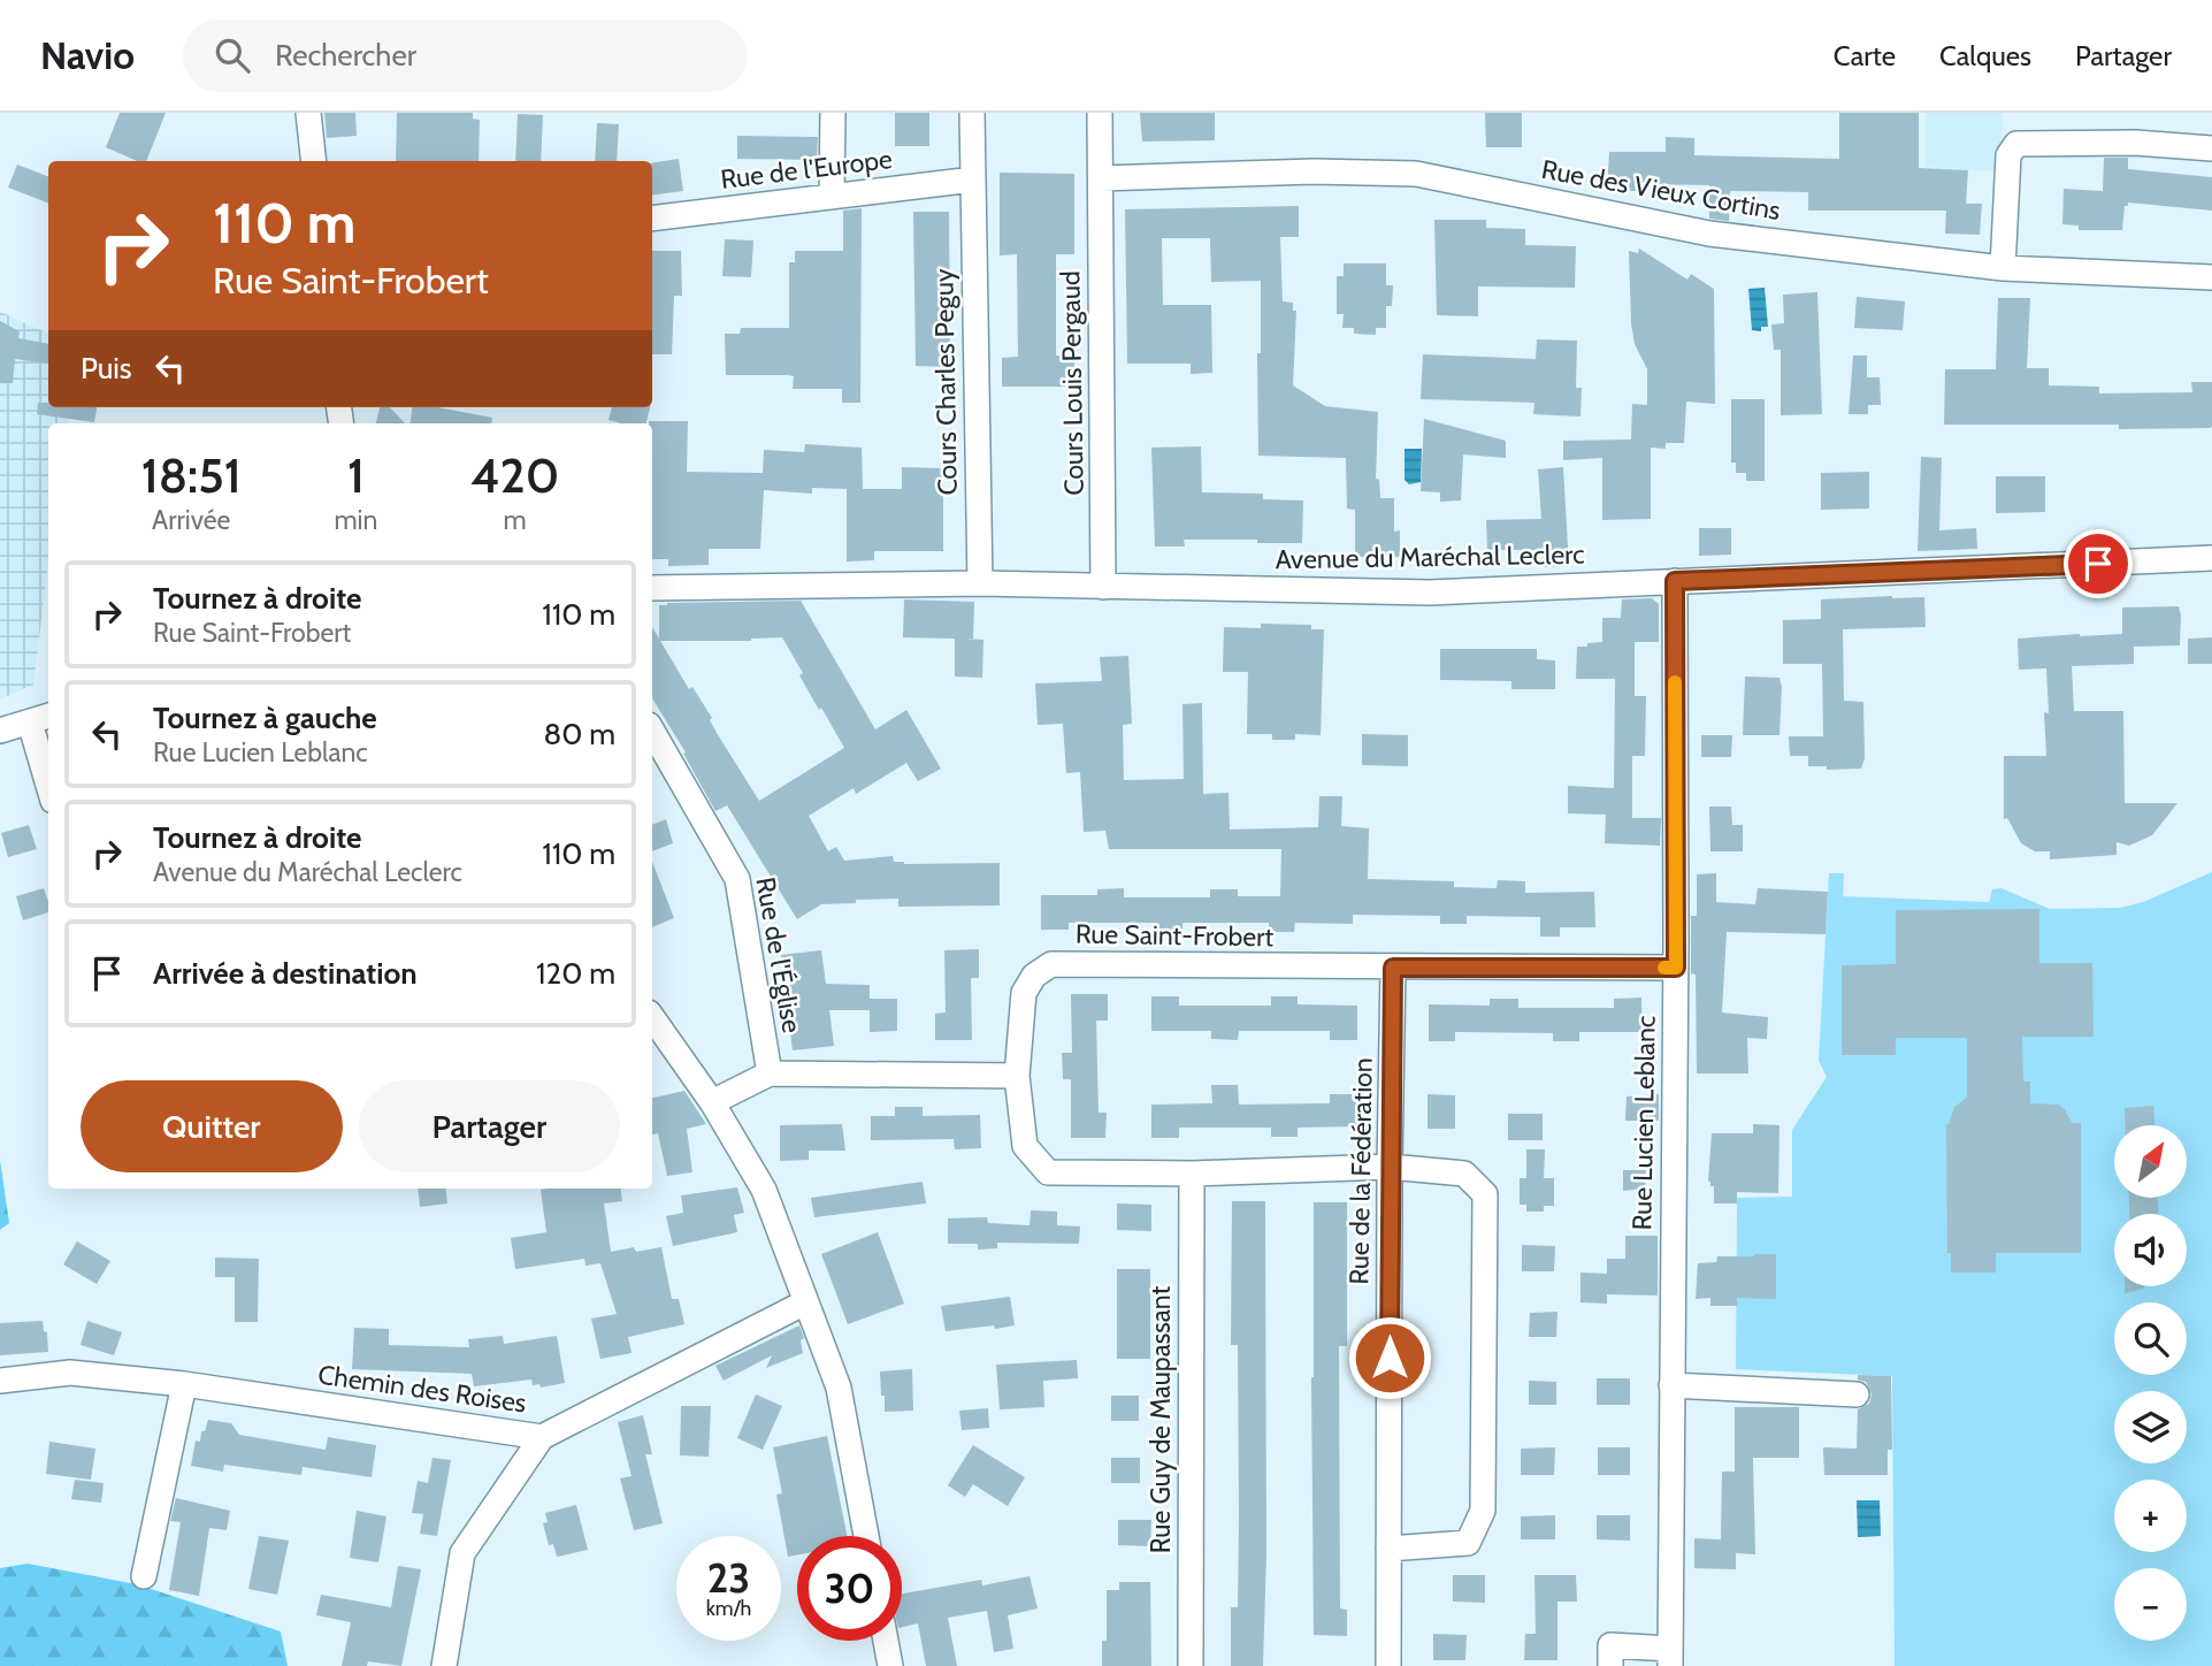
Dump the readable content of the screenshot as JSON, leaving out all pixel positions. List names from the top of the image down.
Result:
{
  "streets": {
    "street": [
      "Rue de l'Europe",
      "Rue des Vieux Cortins",
      "Cours Charles Peguy",
      "Cours Louis Pergaud",
      "Avenue du Maréchal Leclerc",
      "Rue Saint-Frobert",
      "Rue de l'Église",
      "Rue Lucien Leblanc",
      "Rue de la Fédération",
      "Chemin des Roises",
      "Rue Guy de Maupassant"
    ]
  },
  "crossings": [
    ["Rue de l'Europe", "Cours Charles Peguy"],
    ["Rue des Vieux Cortins", "Cours Louis Pergaud"],
    ["Cours Charles Peguy", "Avenue du Maréchal Leclerc"],
    ["Cours Louis Pergaud", "Avenue du Maréchal Leclerc"],
    ["Avenue du Maréchal Leclerc", "Rue Lucien Leblanc"],
    ["Rue Saint-Frobert", "Rue Lucien Leblanc"],
    ["Rue Saint-Frobert", "Rue de la Fédération"],
    ["Rue Saint-Frobert", "Rue Guy de Maupassant"]
  ],
  "north": "top right",
  "page": {
    "header": "Navio",
    "search": "Rechercher",
    "nav": ["Carte", "Calques", "Partager"],
    "turn": ["110 m", "Rue Saint-Frobert"],
    "then": "Puis",
    "eta": [
      "18:51",
      "Arrivée",
      "1",
      "min",
      "420",
      "m"
    ],
    "list": [
      {
        "name": "Tournez à droite",
        "note": "Rue Saint-Frobert",
        "value": "110 m"
      },
      {
        "name": "Tournez à gauche",
        "note": "Rue Lucien Leblanc",
        "value": "80 m"
      },
      {
        "name": "Tournez à droite",
        "note": "Avenue du Maréchal Leclerc",
        "value": "110 m"
      },
      {
        "name": "Arrivée à destination",
        "value": "120 m"
      }
    ],
    "buttons": ["Quitter", "Partager"],
    "map_buttons": ["+", "−"],
    "speed": "23 km/h",
    "limit": "30"
  }
}
